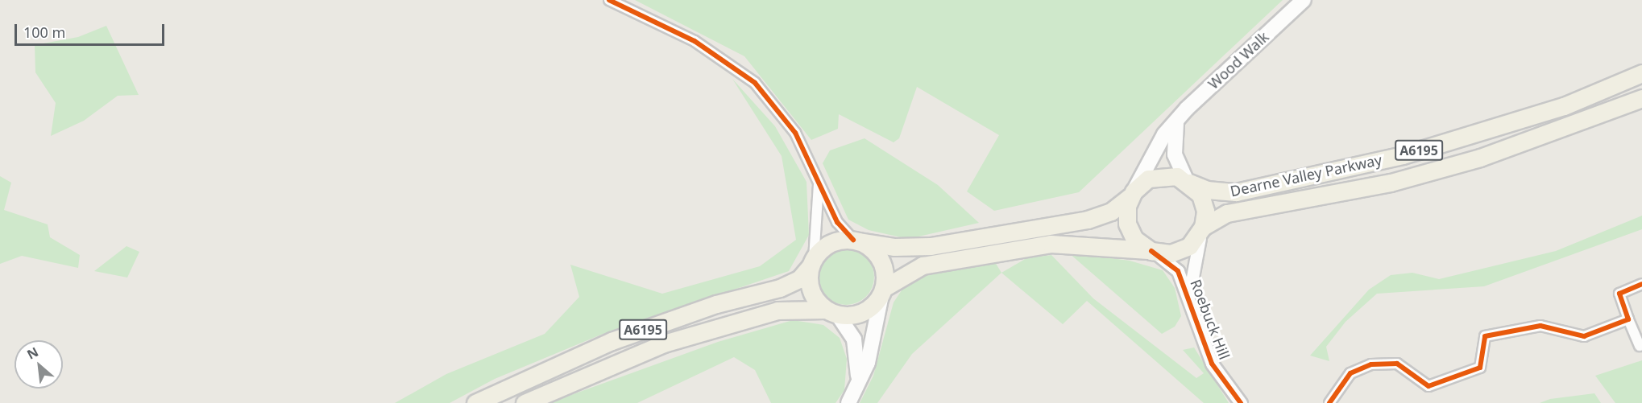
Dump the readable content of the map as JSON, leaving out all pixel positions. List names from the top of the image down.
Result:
{
  "streets": {
    "highway": ["A6195", "Dearne Valley Parkway"],
    "main road": ["Wood Walk"],
    "street": ["Roebuck Hill"]
  },
  "crossings": [
    ["Wood Walk", "A6195"],
    ["Wood Walk", "Dearne Valley Parkway"],
    ["Wood Walk", "Roebuck Hill"],
    ["A6195", "Dearne Valley Parkway"],
    ["A6195", "Roebuck Hill"],
    ["Dearne Valley Parkway", "Roebuck Hill"]
  ],
  "scale_bar": "100 m",
  "north": "top left"
}
